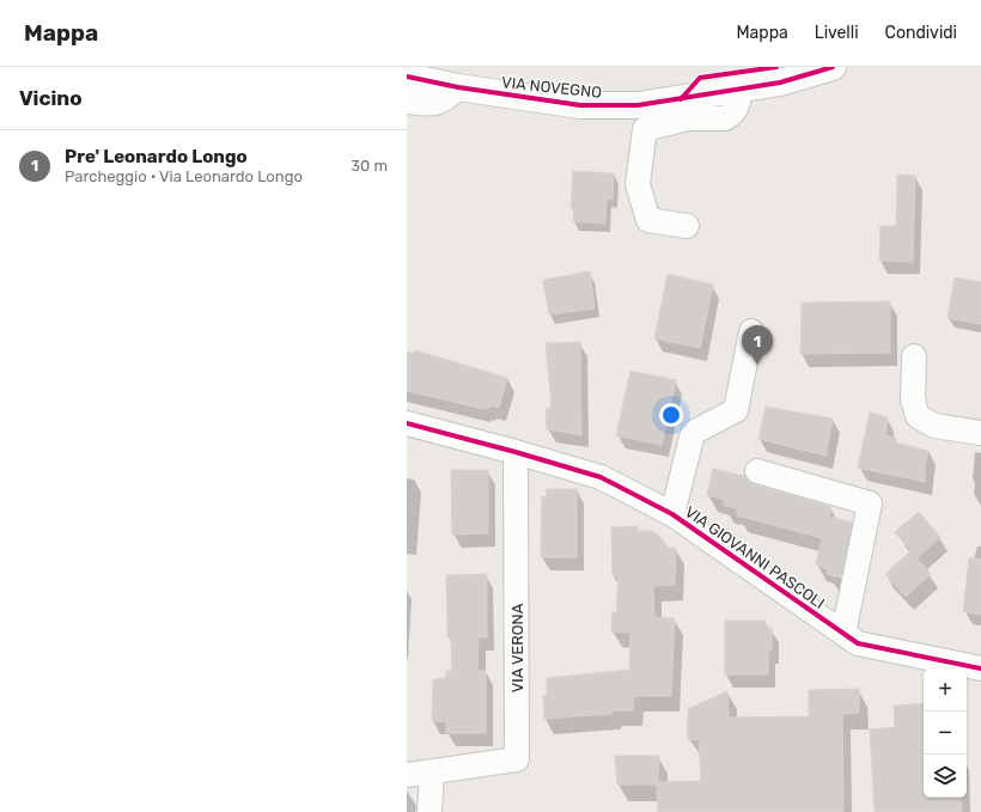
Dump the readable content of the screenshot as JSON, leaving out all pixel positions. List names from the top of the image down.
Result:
{
  "streets": {
    "street": ["VIA NOVEGNO", "VIA GIOVANNI PASCOLI", "VIA VERONA"]
  },
  "crossings": [
    ["VIA GIOVANNI PASCOLI", "VIA VERONA"]
  ],
  "page": {
    "header": "Mappa",
    "nav": ["Mappa", "Livelli", "Condividi"],
    "heading": "Vicino",
    "list": [
      {
        "mark": "1",
        "name": "Pre' Leonardo Longo",
        "note": "Parcheggio · Via Leonardo Longo",
        "value": "30 m"
      }
    ],
    "pins": "1",
    "map_buttons": ["+", "−"]
  }
}
